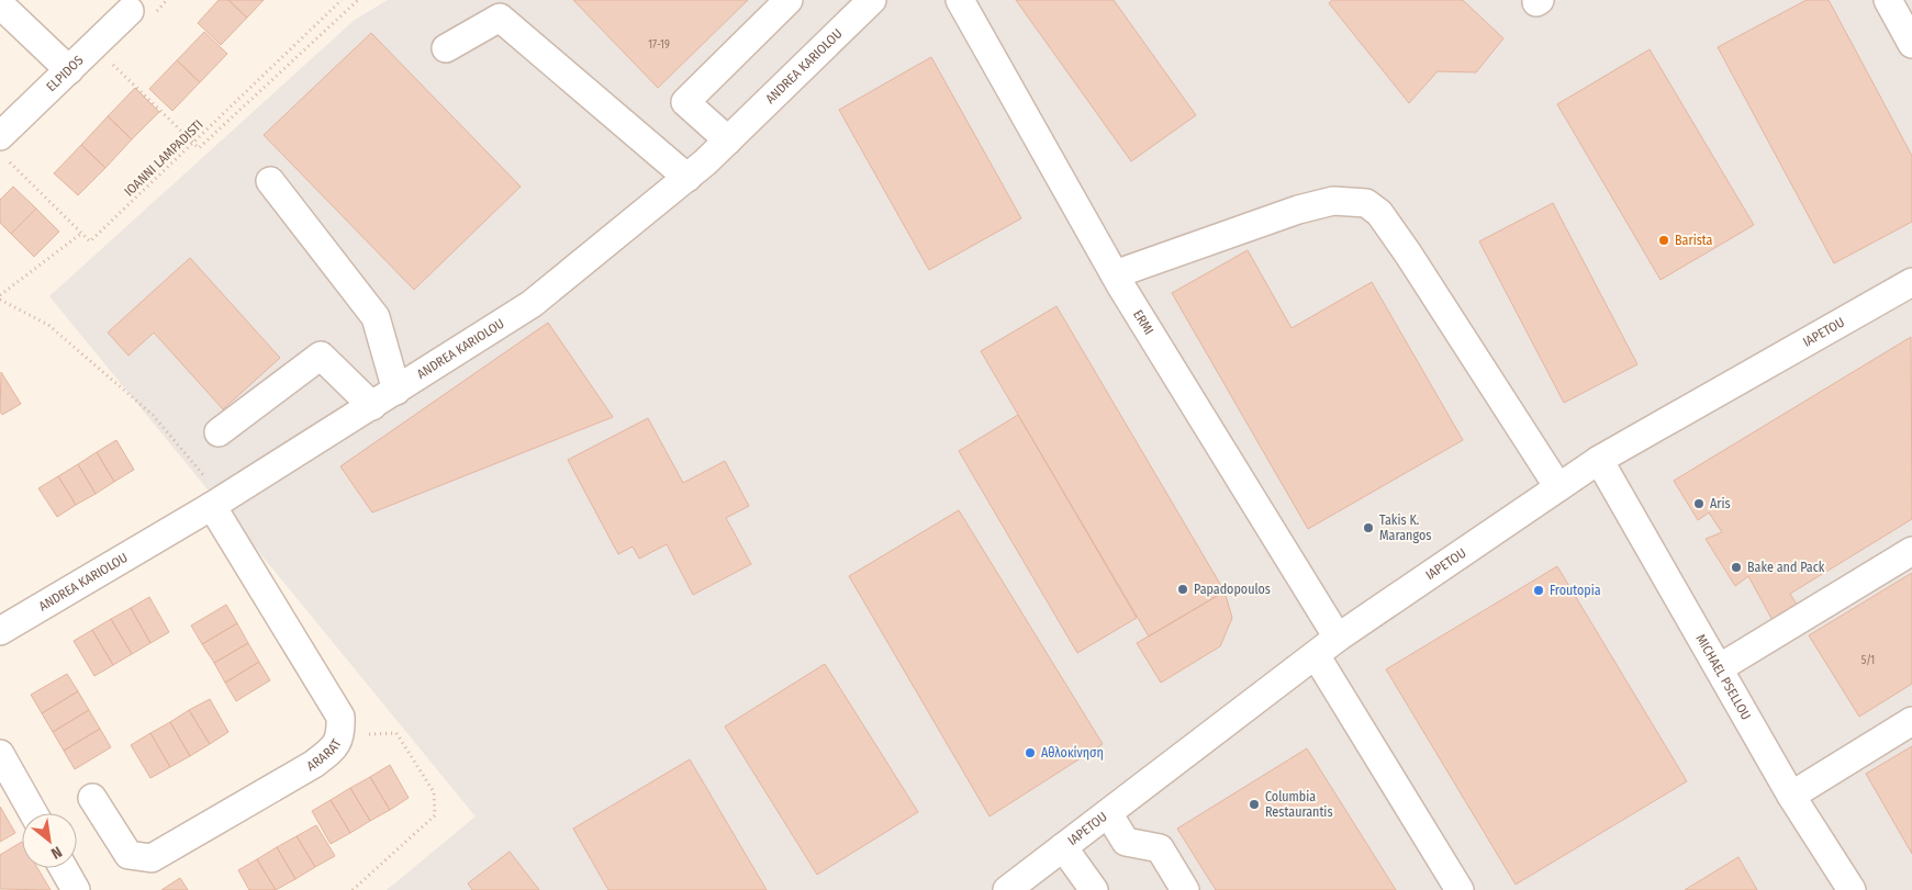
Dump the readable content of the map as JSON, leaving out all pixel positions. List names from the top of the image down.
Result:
{
  "streets": {
    "street": [
      "ANDREA KARIOLOU",
      "ELPIDOS",
      "ERMI",
      "IAPETOU",
      "MICHAEL PSELLOU",
      "ARARAT"
    ],
    "path": ["IOANNI LAMPADISTI"]
  },
  "crossings": [
    ["ANDREA KARIOLOU", "ARARAT"],
    ["ERMI", "IAPETOU"],
    ["IAPETOU", "MICHAEL PSELLOU"]
  ],
  "places": [
    "Barista",
    "Aris",
    "Takis K. Marangos",
    "Bake and Pack",
    "Papadopoulos",
    "Froutopia",
    "Αθλοκίνηση",
    "Columbia Restaurantis"
  ],
  "house_numbers": ["17-19", "5/1"],
  "north": "bottom right"
}
